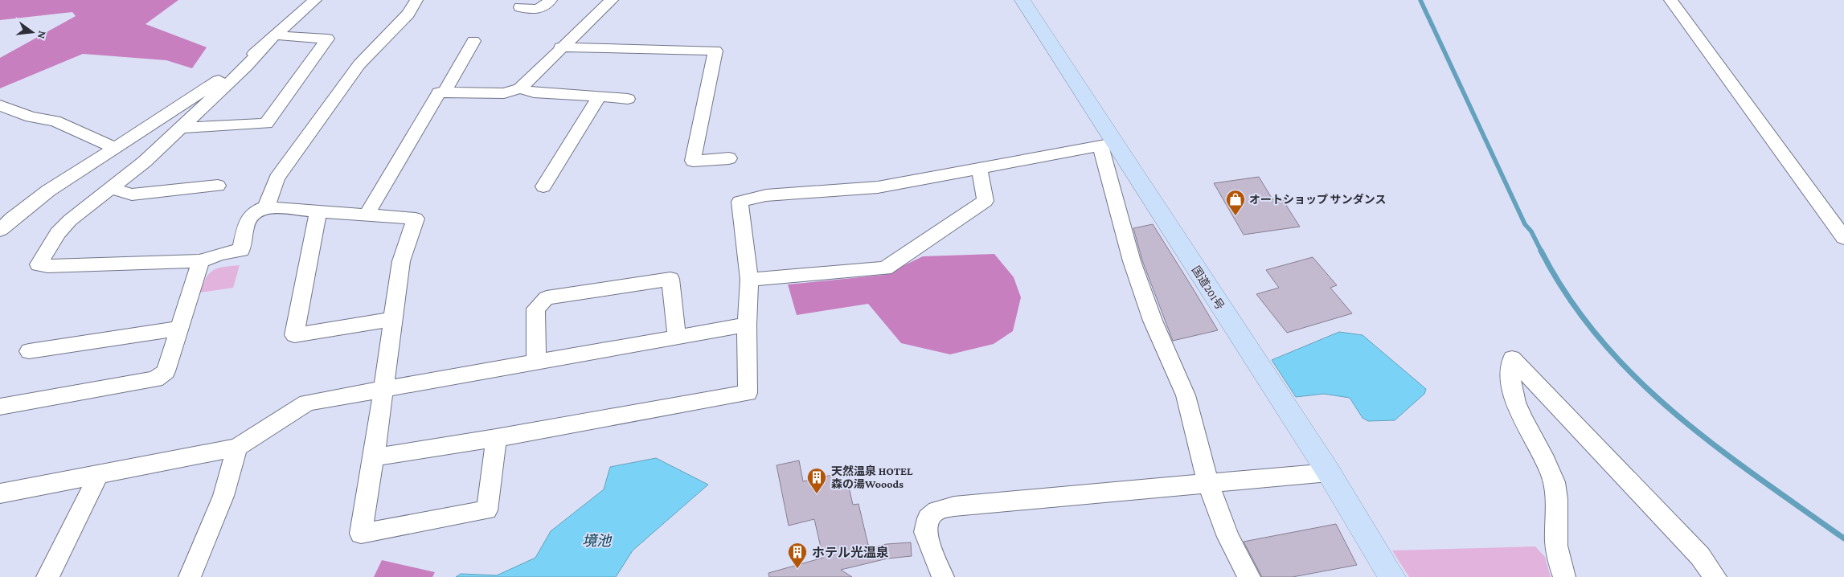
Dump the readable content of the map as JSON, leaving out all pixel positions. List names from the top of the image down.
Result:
{
  "streets": {
    "highway": ["国道201号"]
  },
  "water": ["境池"],
  "places": {
    "shop": ["オートショップ サンダンス"],
    "building": ["天然温泉 HOTEL 森の湯Wooods", "ホテル光温泉"]
  },
  "north": "right"
}
